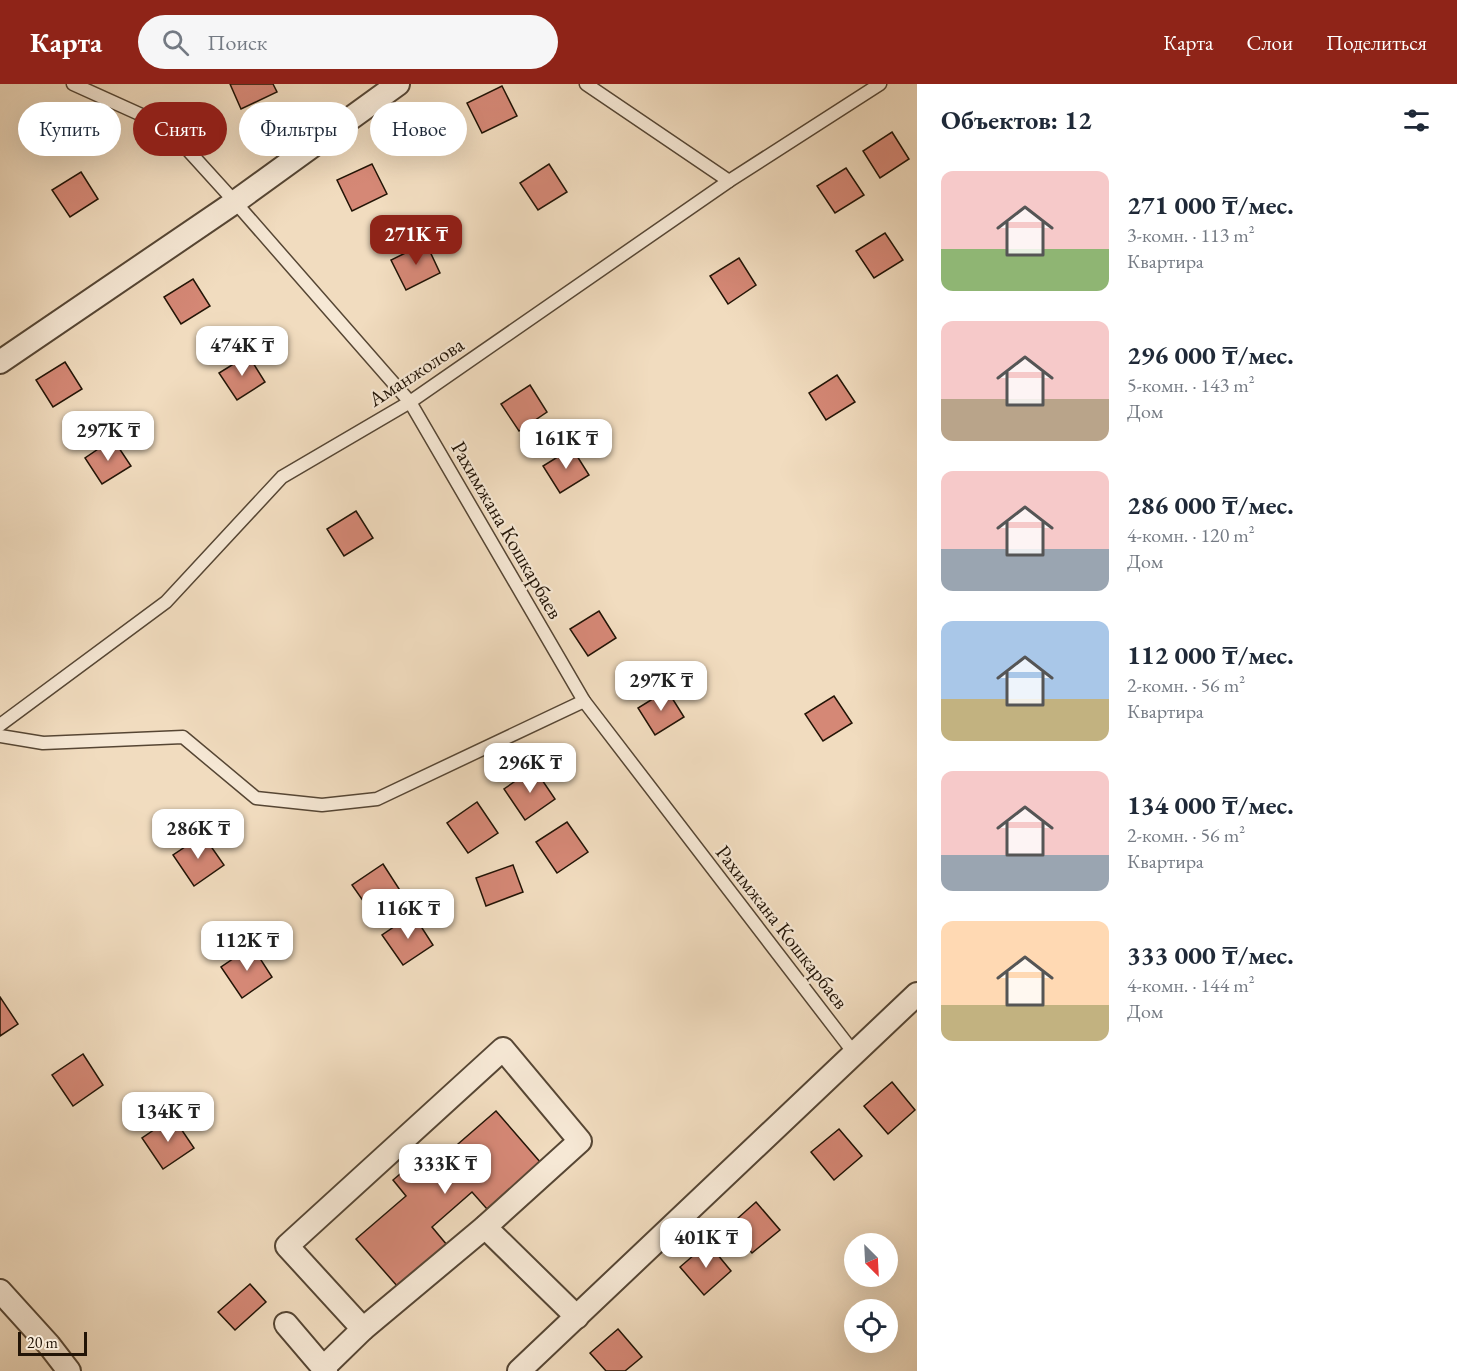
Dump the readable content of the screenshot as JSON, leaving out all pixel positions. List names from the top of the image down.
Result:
{
  "streets": {
    "lane": ["Аманжолова", "Рахимжана Кошкарбаев"]
  },
  "crossings": [
    ["Аманжолова", "Рахимжана Кошкарбаев"]
  ],
  "scale_bar": "20 m",
  "north": "bottom right",
  "page": {
    "header": "Карта",
    "search": "Поиск",
    "nav": ["Карта", "Слои", "Поделиться"],
    "heading": "Объектов: 12",
    "chip": [
      "Купить",
      "Снять",
      "Фильтры",
      "Новое"
    ],
    "list": [
      {
        "name": "271 000 ₸/мес.",
        "note": "3-комн. · 113 m² · Квартира"
      },
      {
        "name": "296 000 ₸/мес.",
        "note": "5-комн. · 143 m² · Дом"
      },
      {
        "name": "286 000 ₸/мес.",
        "note": "4-комн. · 120 m² · Дом"
      },
      {
        "name": "112 000 ₸/мес.",
        "note": "2-комн. · 56 m² · Квартира"
      },
      {
        "name": "134 000 ₸/мес.",
        "note": "2-комн. · 56 m² · Квартира"
      },
      {
        "name": "333 000 ₸/мес.",
        "note": "4-комн. · 144 m² · Дом"
      }
    ],
    "price": [
      "271K ₸",
      "474K ₸",
      "297K ₸",
      "161K ₸",
      "297K ₸",
      "296K ₸",
      "286K ₸",
      "116K ₸",
      "112K ₸",
      "134K ₸",
      "333K ₸",
      "401K ₸"
    ],
    "scale": "20 m"
  }
}
